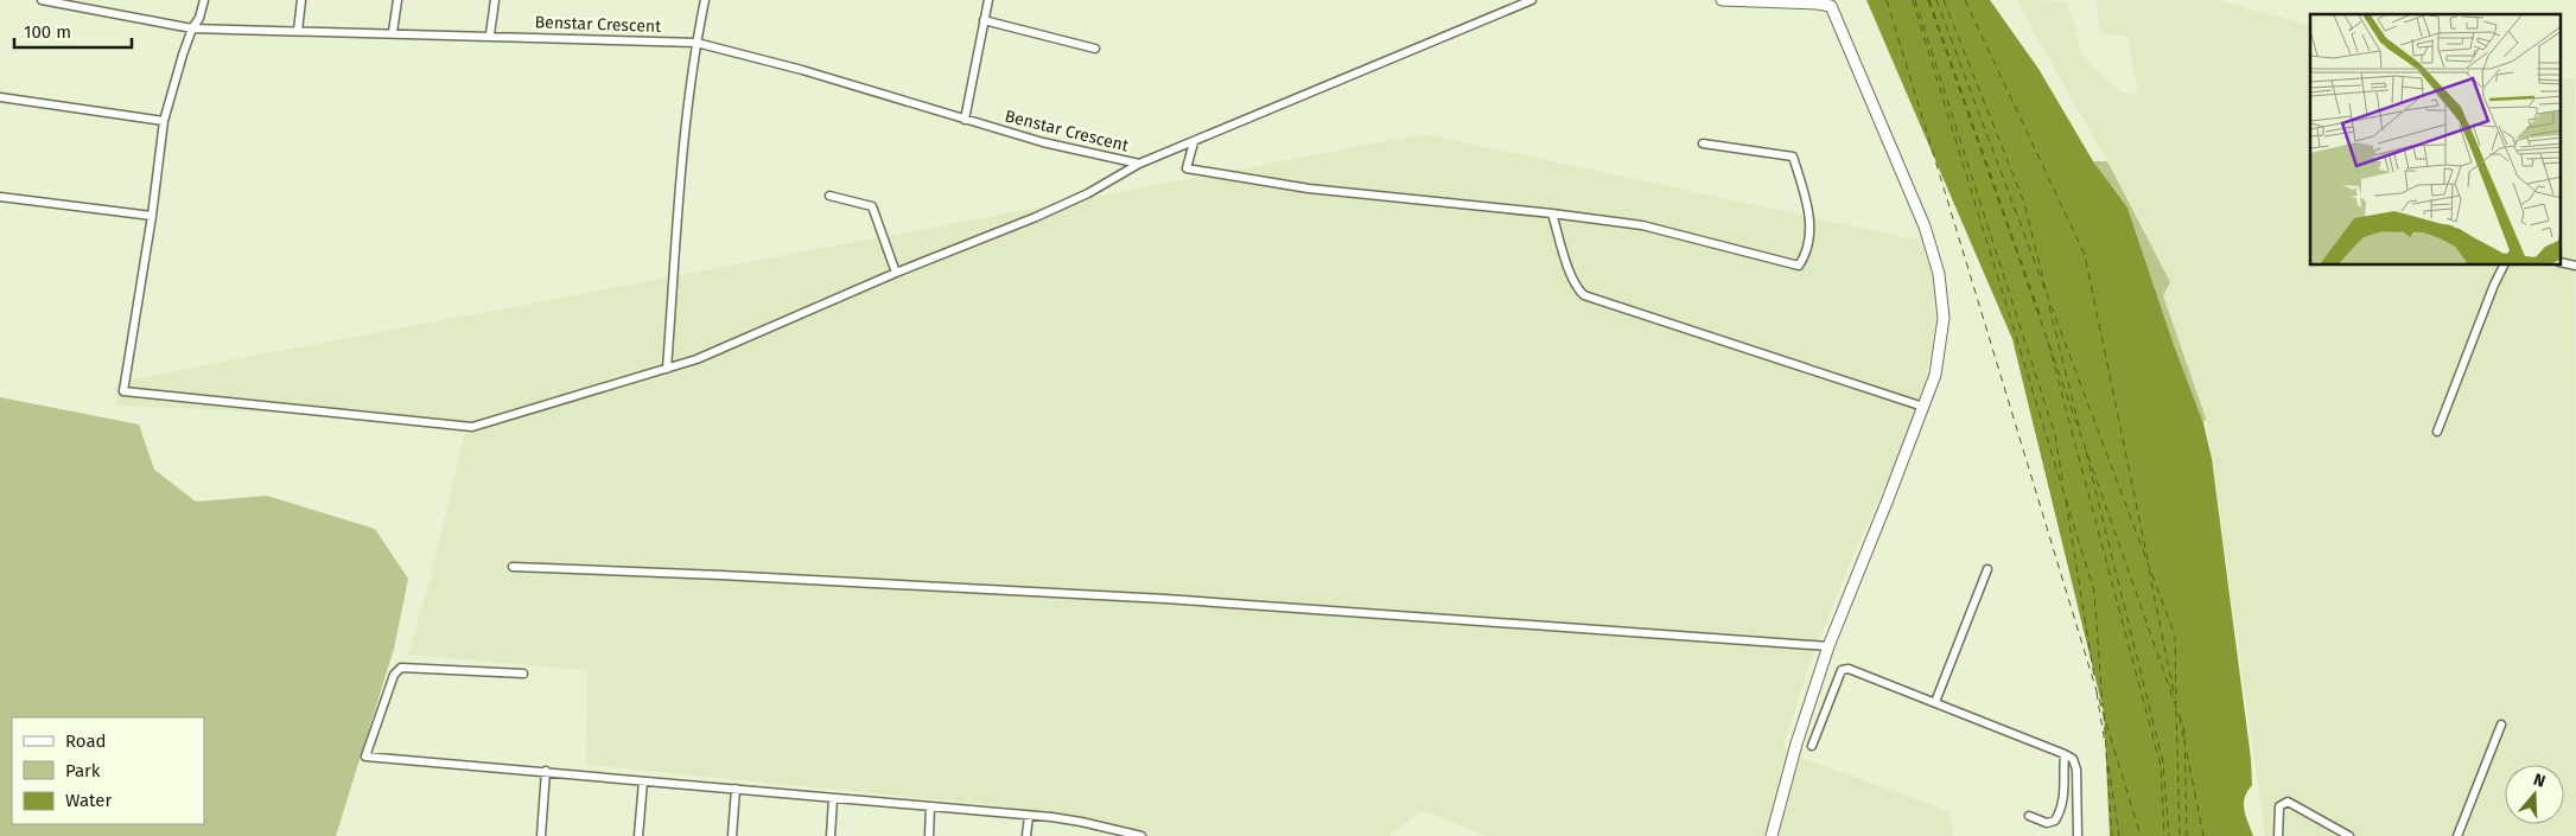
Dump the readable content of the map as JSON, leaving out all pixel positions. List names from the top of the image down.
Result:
{
  "streets": {
    "street": ["Benstar Crescent"]
  },
  "legend": ["Road", "Park", "Water"],
  "scale_bar": "100 m",
  "north": "top"
}
